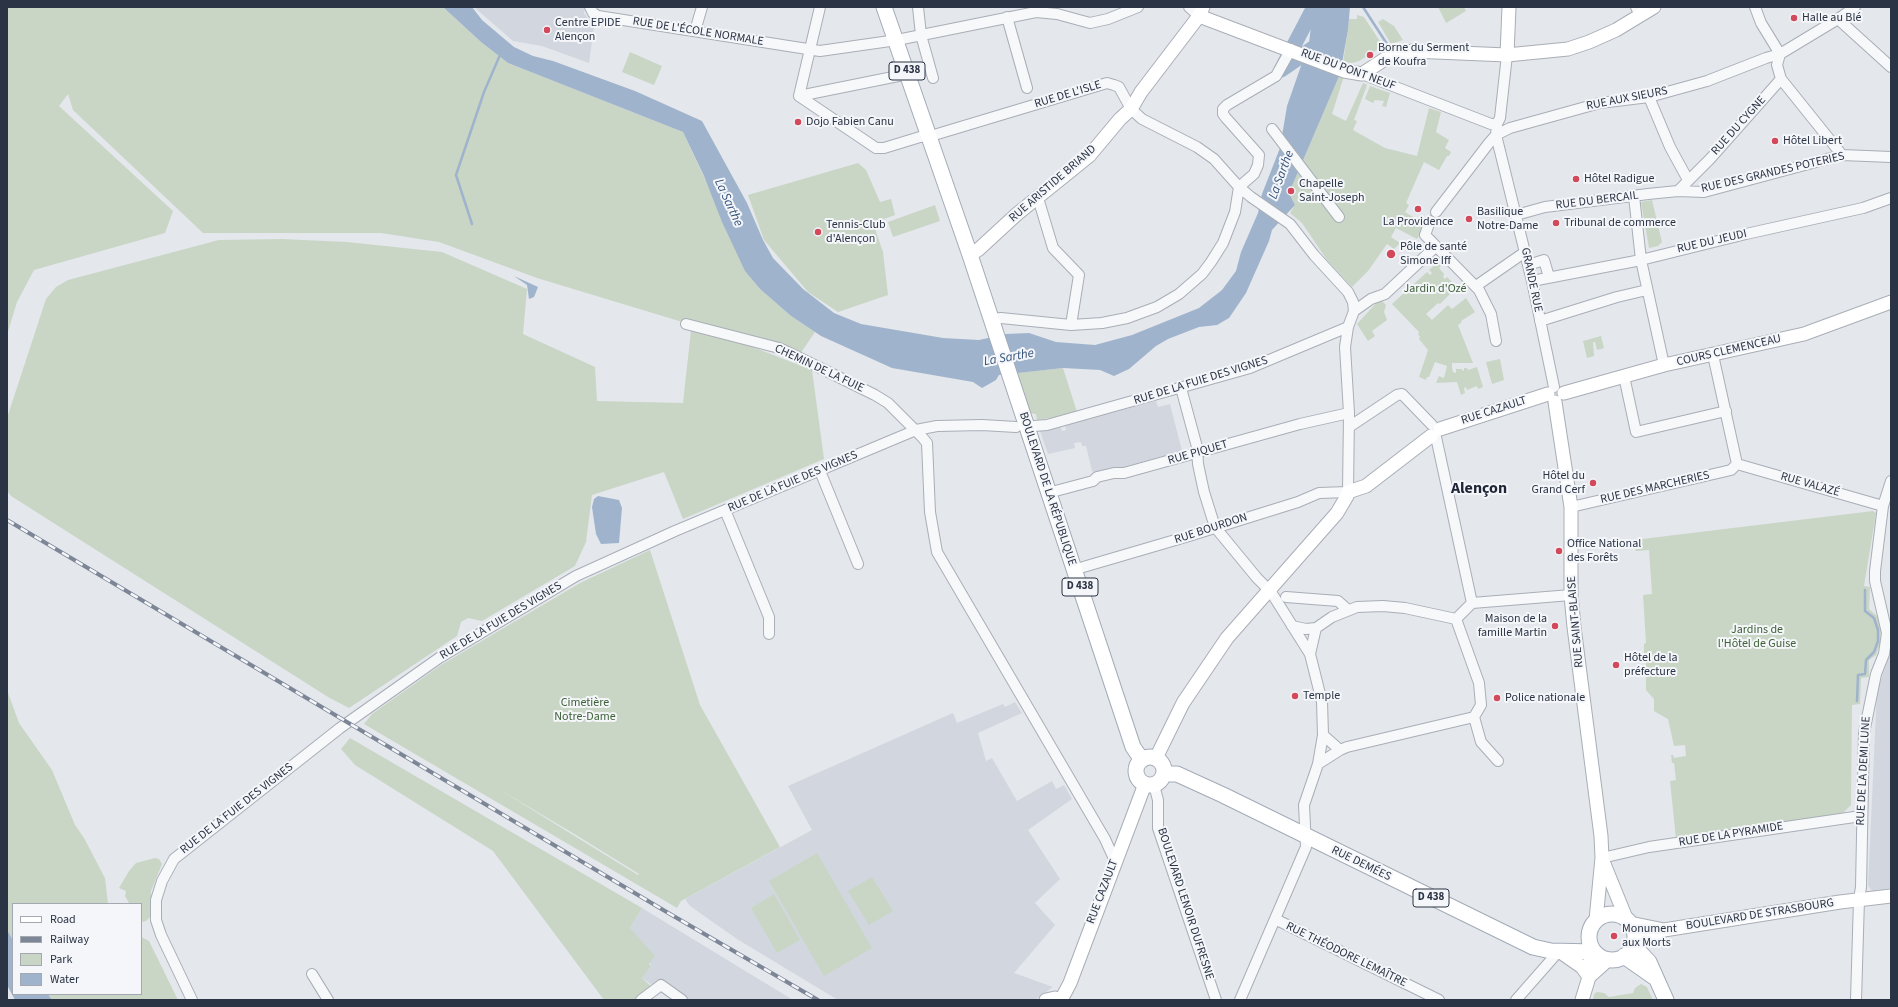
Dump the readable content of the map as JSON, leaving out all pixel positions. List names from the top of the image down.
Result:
{
  "streets": {
    "main road": ["D 438", "BOULEVARD DE LA RÉPUBLIQUE", "RUE DEMÉES"],
    "street": [
      "RUE DE L'ÉCOLE NORMALE",
      "RUE DU PONT NEUF",
      "RUE DE L'ISLE",
      "RUE AUX SIEURS",
      "RUE DU CYGNE",
      "RUE DES GRANDES POTERIES",
      "RUE ARISTIDE BRIAND",
      "RUE DU BERCAIL",
      "RUE DU JEUDI",
      "GRANDE RUE",
      "COURS CLEMENCEAU",
      "CHEMIN DE LA FUIE",
      "RUE DE LA FUIE DES VIGNES",
      "RUE CAZAULT",
      "RUE PIQUET",
      "RUE VALAZÉ",
      "RUE DES MARCHERIES",
      "RUE BOURDON",
      "RUE SAINT-BLAISE",
      "RUE DE LA DEMI LUNE",
      "RUE DE LA PYRAMIDE",
      "BOULEVARD LENOIR DUFRESNE",
      "BOULEVARD DE STRASBOURG",
      "RUE THÉODORE LEMAÎTRE"
    ]
  },
  "crossings": [
    ["RUE DE L'ÉCOLE NORMALE", "D 438"],
    ["RUE DU PONT NEUF", "GRANDE RUE"],
    ["D 438", "RUE DE L'ISLE"],
    ["D 438", "RUE ARISTIDE BRIAND"],
    ["D 438", "BOULEVARD DE LA RÉPUBLIQUE"],
    ["RUE DE L'ISLE", "RUE ARISTIDE BRIAND"],
    ["RUE AUX SIEURS", "GRANDE RUE"],
    ["RUE DU CYGNE", "RUE DES GRANDES POTERIES"],
    ["RUE DU CYGNE", "RUE DU BERCAIL"],
    ["RUE DES GRANDES POTERIES", "RUE DU BERCAIL"],
    ["RUE DU BERCAIL", "GRANDE RUE"],
    ["RUE DU JEUDI", "GRANDE RUE"],
    ["GRANDE RUE", "COURS CLEMENCEAU"],
    ["GRANDE RUE", "RUE CAZAULT"],
    ["GRANDE RUE", "RUE SAINT-BLAISE"],
    ["COURS CLEMENCEAU", "RUE CAZAULT"],
    ["COURS CLEMENCEAU", "RUE SAINT-BLAISE"],
    ["CHEMIN DE LA FUIE", "RUE DE LA FUIE DES VIGNES"],
    ["CHEMIN DE LA FUIE", "RUE CAZAULT"],
    ["RUE CAZAULT", "BOULEVARD DE LA RÉPUBLIQUE"],
    ["RUE CAZAULT", "RUE BOURDON"],
    ["RUE CAZAULT", "RUE SAINT-BLAISE"],
    ["RUE CAZAULT", "RUE DEMÉES"],
    ["RUE CAZAULT", "BOULEVARD LENOIR DUFRESNE"],
    ["RUE PIQUET", "BOULEVARD DE LA RÉPUBLIQUE"],
    ["RUE VALAZÉ", "RUE DES MARCHERIES"],
    ["RUE VALAZÉ", "RUE DE LA DEMI LUNE"],
    ["RUE DES MARCHERIES", "RUE SAINT-BLAISE"],
    ["BOULEVARD DE LA RÉPUBLIQUE", "RUE BOURDON"],
    ["BOULEVARD DE LA RÉPUBLIQUE", "RUE DEMÉES"],
    ["BOULEVARD DE LA RÉPUBLIQUE", "BOULEVARD LENOIR DUFRESNE"],
    ["RUE SAINT-BLAISE", "RUE DE LA PYRAMIDE"],
    ["RUE SAINT-BLAISE", "RUE DEMÉES"],
    ["RUE SAINT-BLAISE", "BOULEVARD DE STRASBOURG"],
    ["RUE DE LA DEMI LUNE", "RUE DE LA PYRAMIDE"],
    ["RUE DE LA DEMI LUNE", "BOULEVARD DE STRASBOURG"],
    ["RUE DEMÉES", "BOULEVARD LENOIR DUFRESNE"],
    ["RUE DEMÉES", "BOULEVARD DE STRASBOURG"]
  ],
  "districts": ["Alençon"],
  "water": ["La Sarthe"],
  "parks": ["Jardin d'Ozé", "Jardins de l'Hôtel de Guise", "Cimetière Notre-Dame"],
  "places": [
    "Halle au Blé",
    "Centre EPIDE Alençon",
    "Borne du Serment de Koufra",
    "Dojo Fabien Canu",
    "Hôtel Libert",
    "Hôtel Radigue",
    "Chapelle Saint-Joseph",
    "La Providence",
    "Basilique Notre-Dame",
    "Tribunal de commerce",
    "Tennis-Club d'Alençon",
    "Pôle de santé Simone Iff",
    "Hôtel du Grand Cerf",
    "Office National des Forêts",
    "Maison de la famille Martin",
    "Hôtel de la préfecture",
    "Temple",
    "Police nationale",
    "Monument aux Morts"
  ],
  "legend": [
    "Road",
    "Railway",
    "Park",
    "Water"
  ]
}
